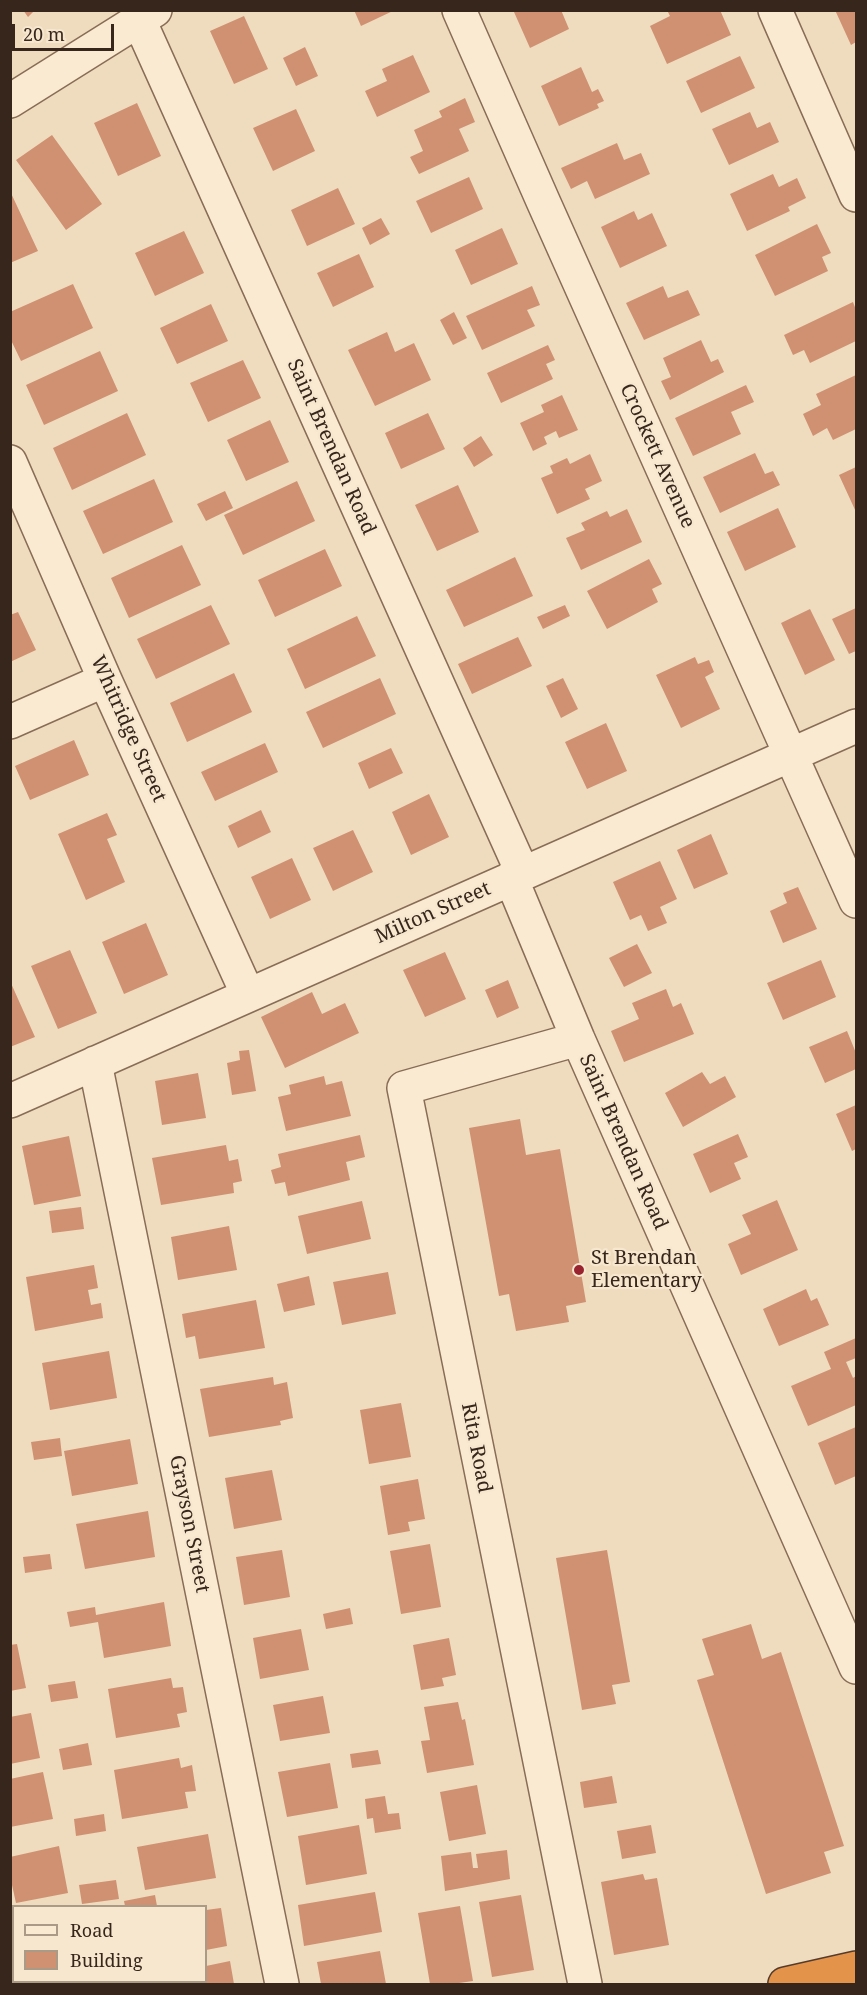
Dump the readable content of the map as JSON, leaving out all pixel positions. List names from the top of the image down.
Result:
{
  "streets": {
    "street": [
      "Saint Brendan Road",
      "Crockett Avenue",
      "Whitridge Street",
      "Milton Street",
      "Rita Road",
      "Grayson Street"
    ]
  },
  "crossings": [
    ["Saint Brendan Road", "Milton Street"],
    ["Saint Brendan Road", "Rita Road"],
    ["Crockett Avenue", "Milton Street"],
    ["Whitridge Street", "Milton Street"],
    ["Milton Street", "Grayson Street"]
  ],
  "places": ["St Brendan Elementary"],
  "legend": ["Road", "Building"],
  "scale_bar": "20 m"
}
